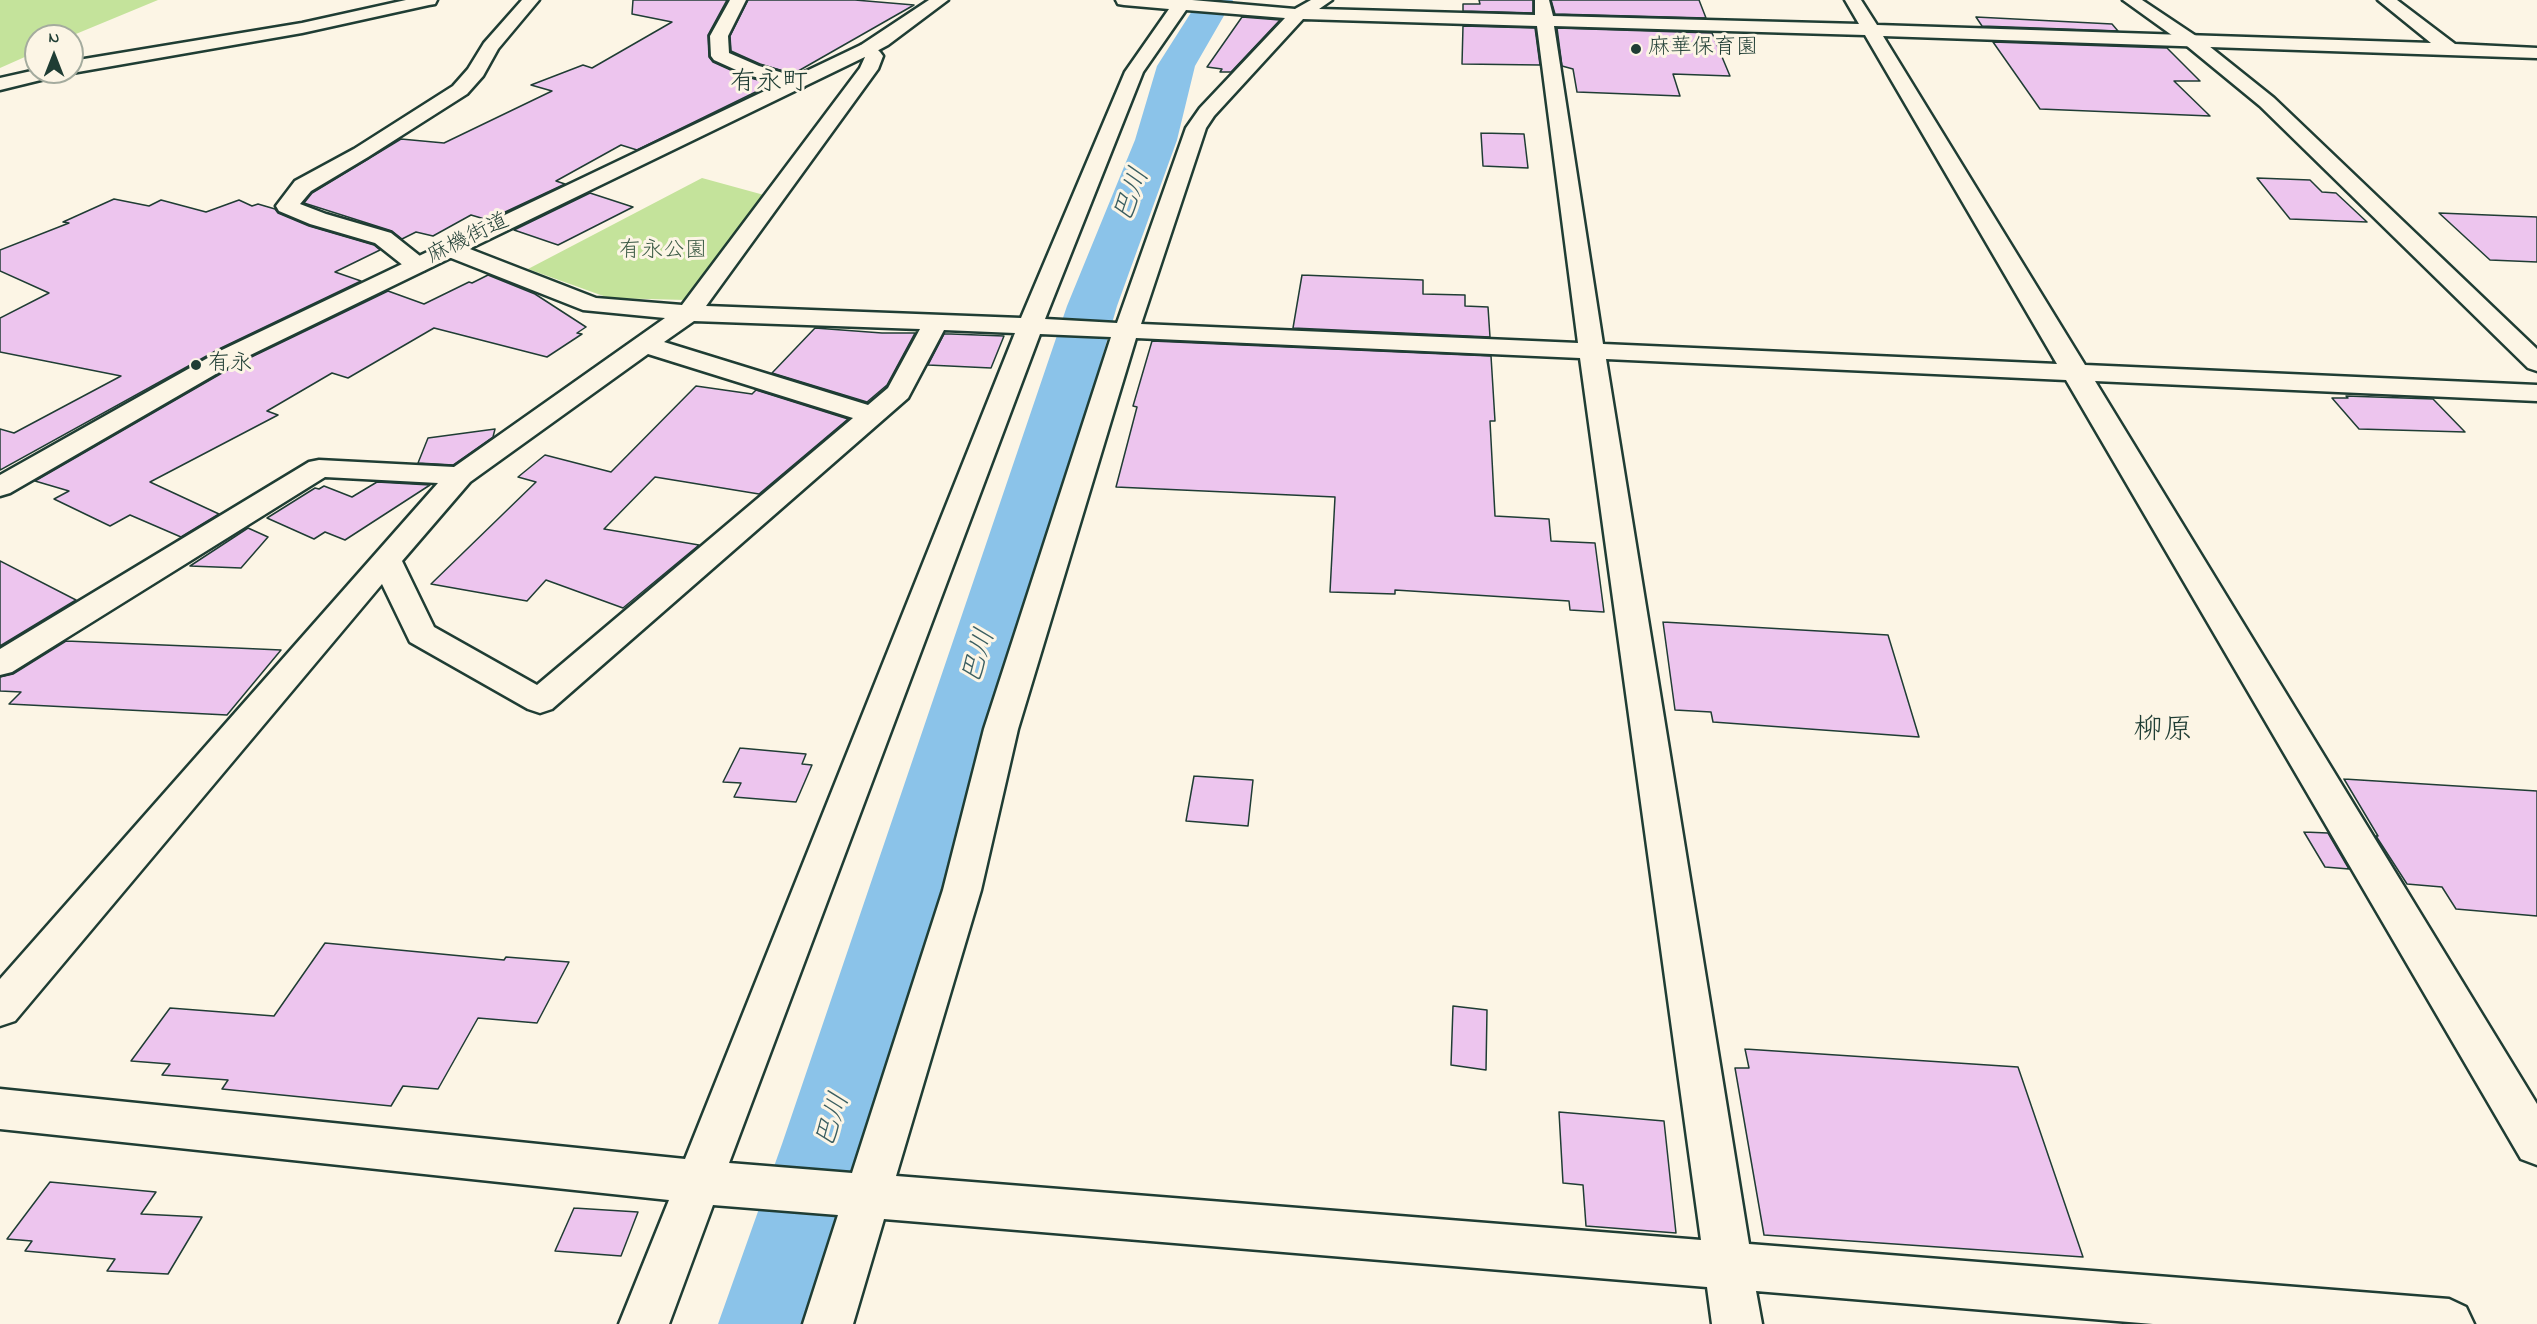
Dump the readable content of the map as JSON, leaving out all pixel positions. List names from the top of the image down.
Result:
{
  "streets": {
    "street": ["麻機街道"]
  },
  "districts": ["有永町", "柳原"],
  "water": ["巴川"],
  "parks": ["有永公園"],
  "places": ["麻華保育園", "有永"],
  "north": "top"
}
